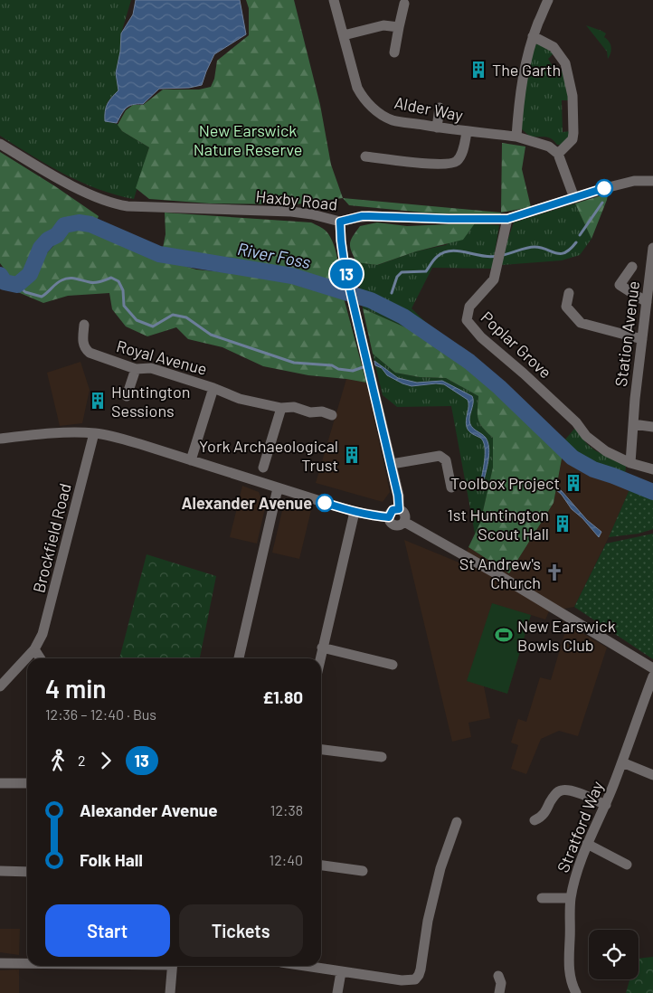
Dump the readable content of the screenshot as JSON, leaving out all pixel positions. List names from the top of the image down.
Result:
{
  "streets": {
    "street": [
      "Alder Way",
      "Haxby Road",
      "Station Avenue",
      "Poplar Grove",
      "Royal Avenue",
      "Brockfield Road",
      "Stratford Way"
    ]
  },
  "crossings": [
    ["Haxby Road", "Poplar Grove"],
    ["Station Avenue", "Poplar Grove"]
  ],
  "water": ["River Foss"],
  "parks": ["New Earswick Nature Reserve"],
  "places": {
    "building": [
      "The Garth",
      "Huntington Sessions",
      "York Archaeological Trust",
      "Toolbox Project",
      "1st Huntington Scout Hall"
    ],
    "other": ["Alexander Avenue"],
    "church": ["St Andrew's Church"],
    "sports": ["New Earswick Bowls Club"]
  },
  "lines": ["bus line 13"],
  "page": {
    "on_map": "13",
    "heading": ["4 min", "12:36 – 12:40 · Bus", "£1.80"],
    "legs": ["2", "13"],
    "list": [
      {
        "name": "Alexander Avenue",
        "value": "12:38"
      },
      {
        "name": "Folk Hall",
        "value": "12:40"
      }
    ],
    "buttons": ["Start", "Tickets"]
  }
}
